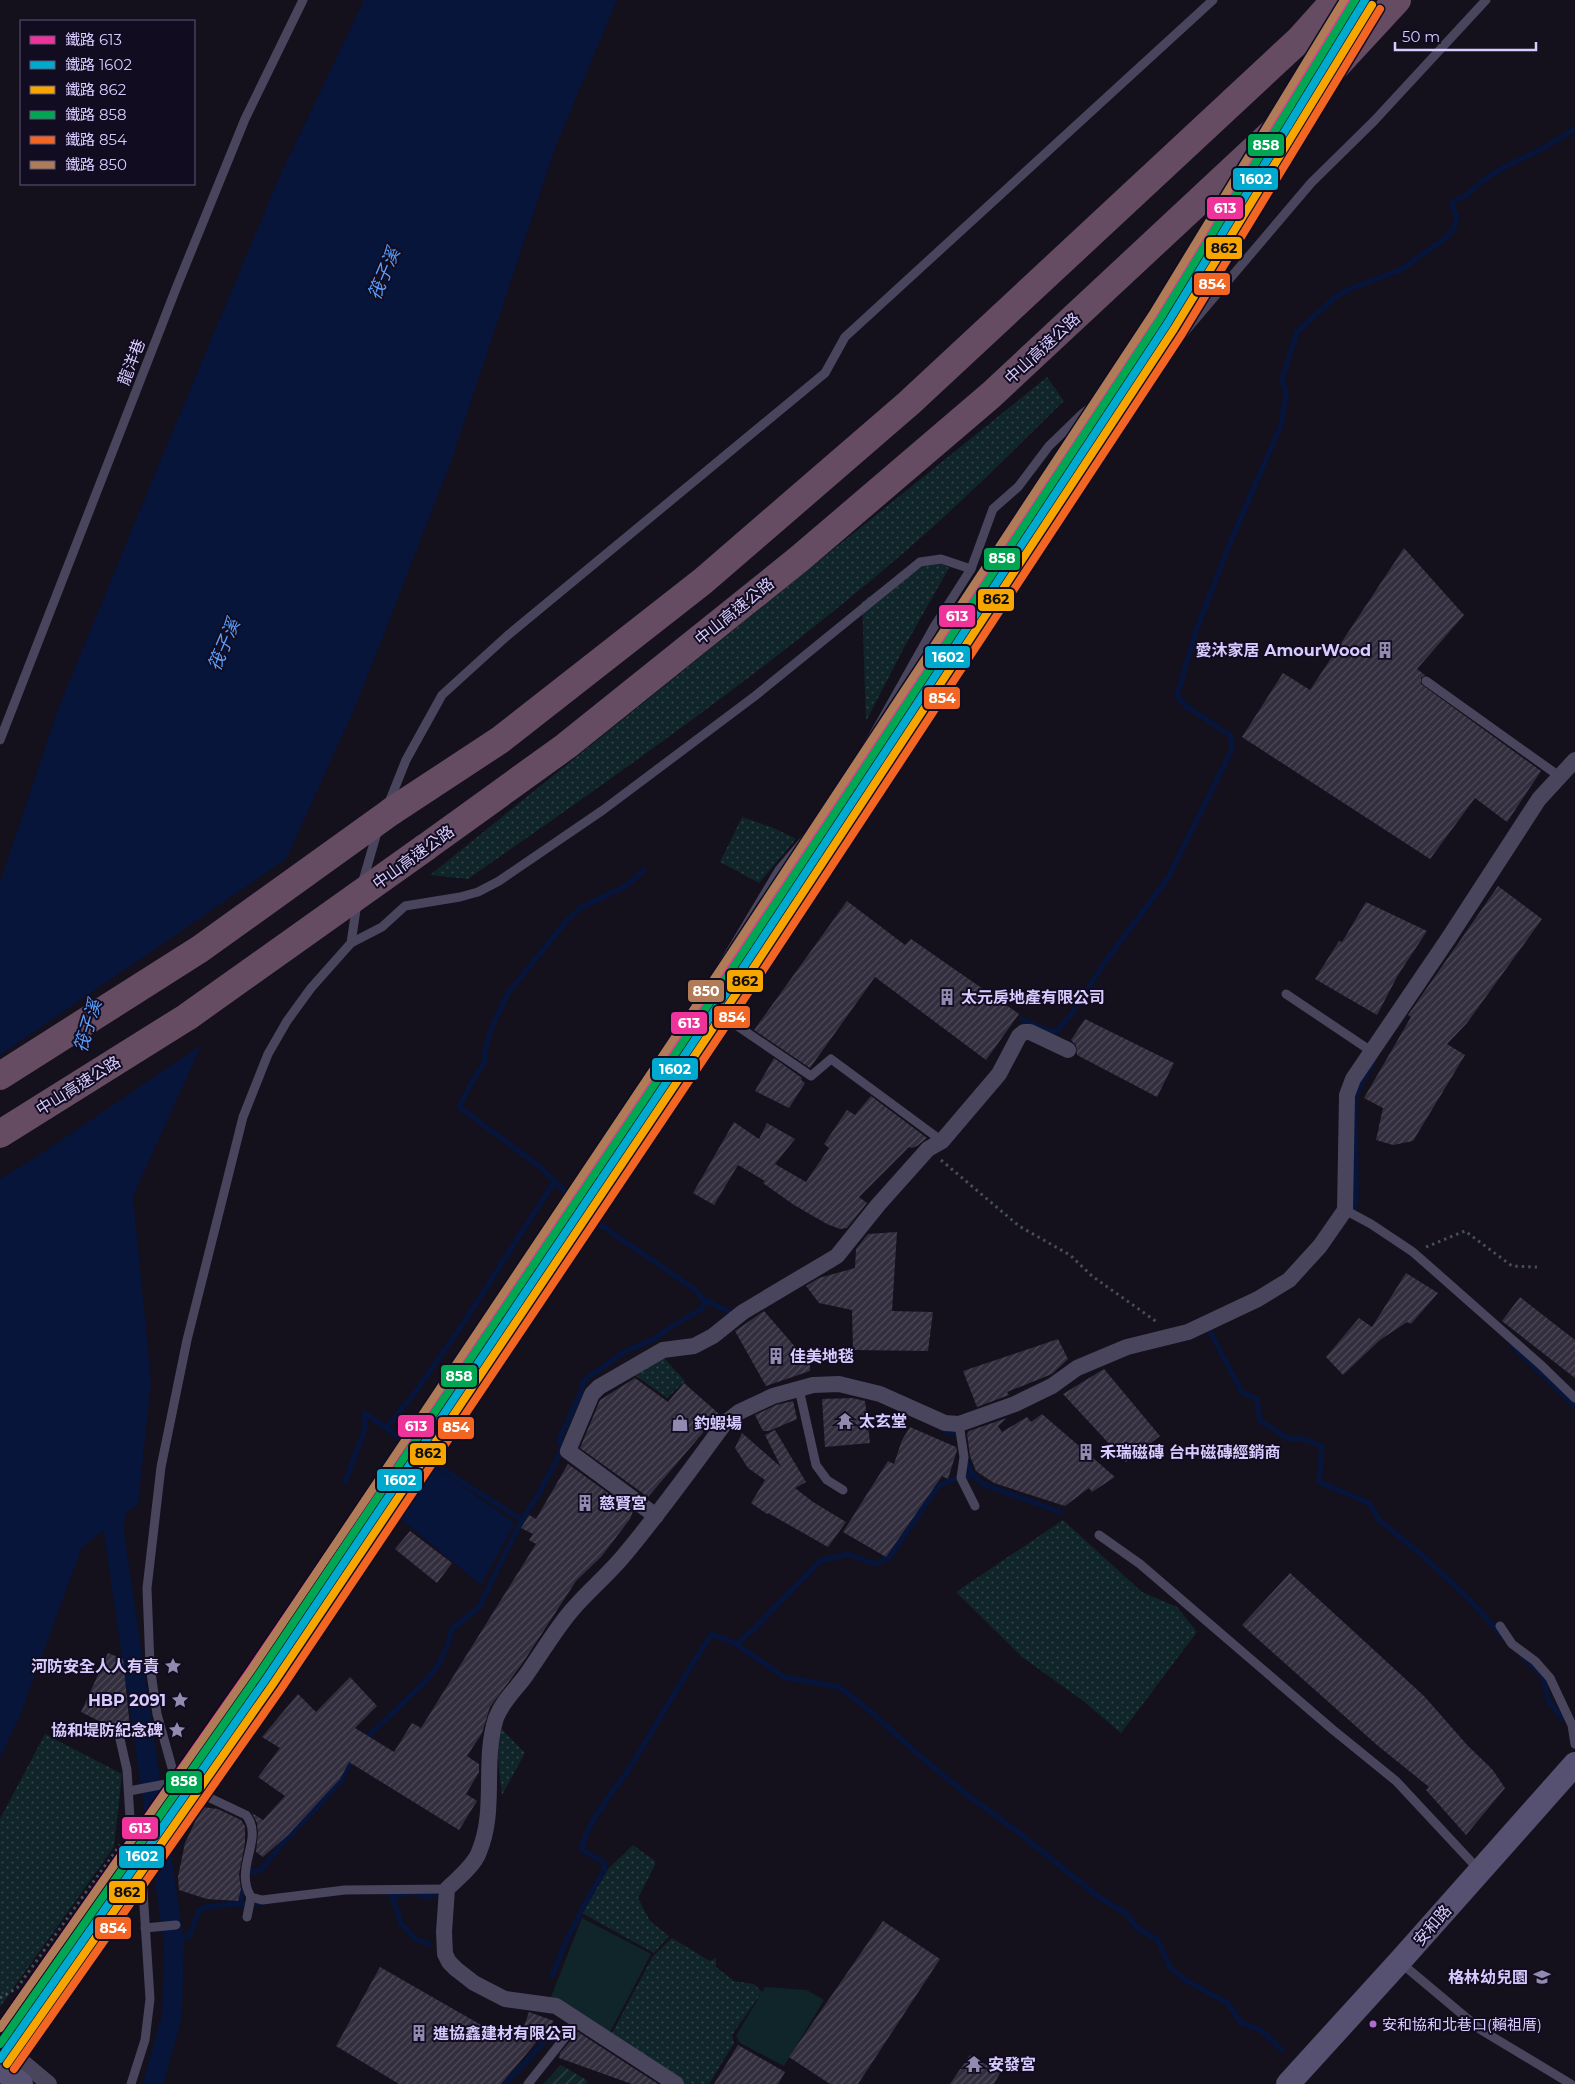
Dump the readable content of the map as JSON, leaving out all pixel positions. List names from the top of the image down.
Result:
{
  "streets": {
    "highway": ["中山高速公路"],
    "main road": ["安和路"],
    "lane": ["龍洋巷"]
  },
  "water": ["筏子溪"],
  "places": {
    "building": [
      "愛沐家居 AmourWood",
      "太元房地產有限公司",
      "佳美地毯",
      "禾瑞磁磚 台中磁磚經銷商",
      "慈賢宮",
      "進協鑫建材有限公司"
    ],
    "temple": ["太玄堂", "安發宮"],
    "shop": ["釣蝦場"],
    "place": ["河防安全人人有責", "HBP 2091", "協和堤防紀念碑"],
    "school or university": ["格林幼兒園"],
    "other": ["安和協和北巷口(賴祖厝)"]
  },
  "lines": [
    "rail line 613",
    "rail line 1602",
    "rail line 858",
    "rail line 850",
    "rail line 862",
    "rail line 854"
  ],
  "legend": [
    "鐵路 613",
    "鐵路 1602",
    "鐵路 862",
    "鐵路 858",
    "鐵路 854",
    "鐵路 850"
  ],
  "scale_bar": "50 m"
}
